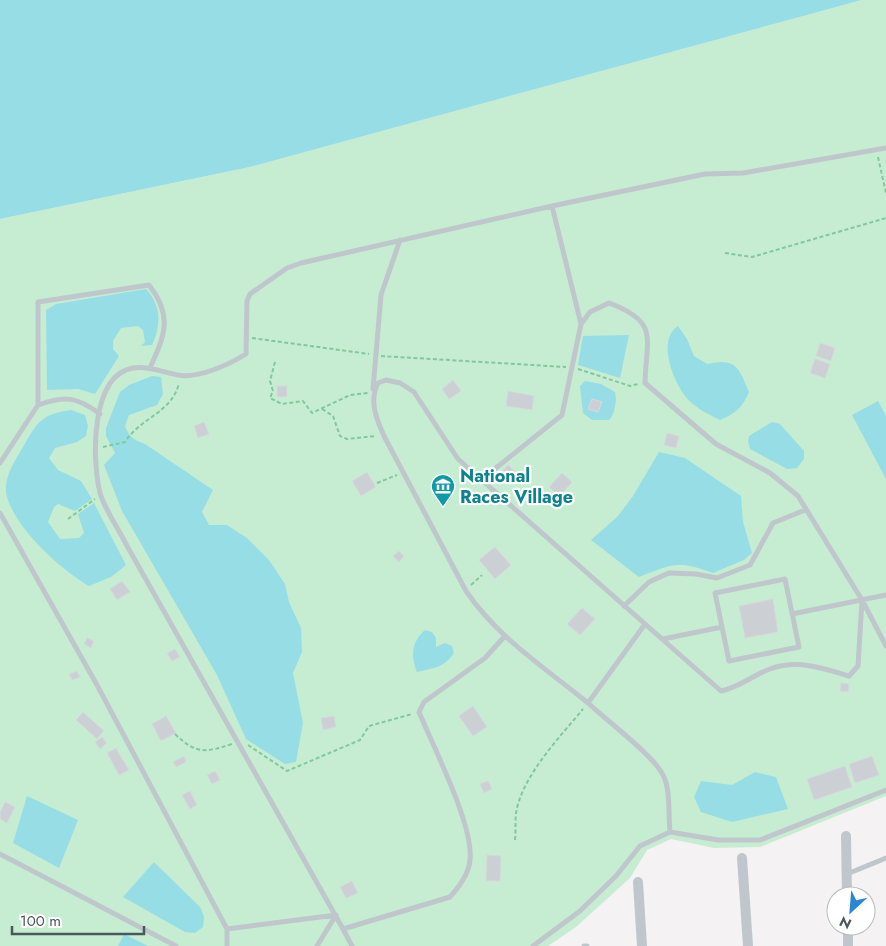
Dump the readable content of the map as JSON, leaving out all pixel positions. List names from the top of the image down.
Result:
{
  "places": {
    "museum": ["National Races Village"]
  },
  "scale_bar": "100 m",
  "north": "bottom left"
}
